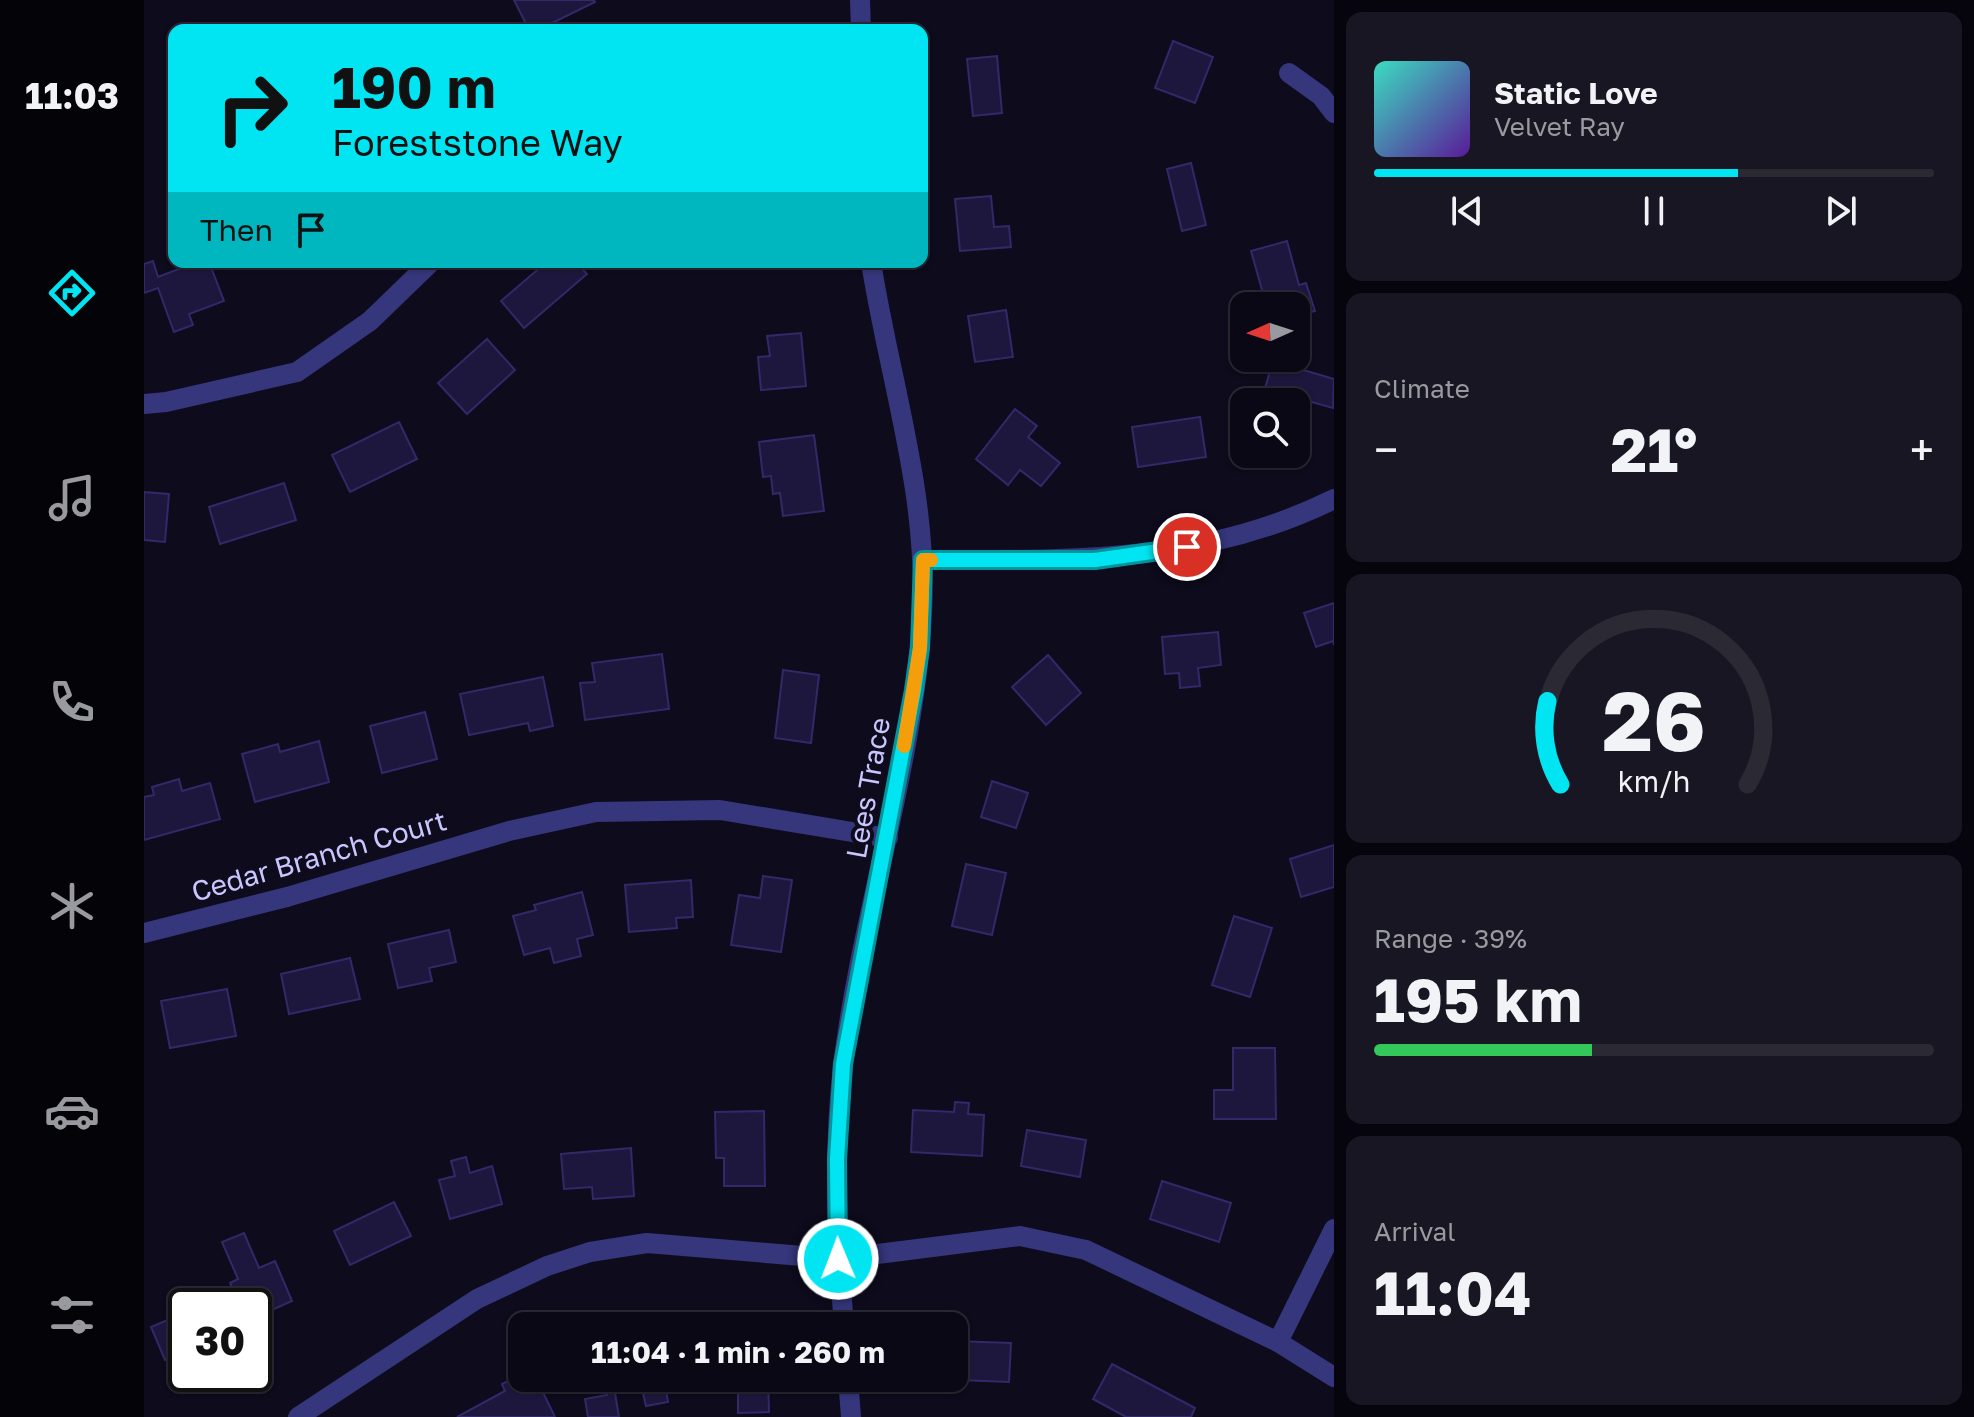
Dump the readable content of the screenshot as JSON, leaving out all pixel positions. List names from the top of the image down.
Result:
{
  "streets": {
    "street": ["Lees Trace", "Cedar Branch Court"]
  },
  "crossings": [
    ["Lees Trace", "Cedar Branch Court"]
  ],
  "north": "left",
  "page": {
    "tabs": "11:03",
    "turn": ["190 m", "Foreststone Way"],
    "song": ["Static Love", "Velvet Ray"],
    "then": "Then",
    "tile": [
      "Climate",
      ["Range · 39%", "195 km"],
      ["Arrival", "11:04"]
    ],
    "heat": ["−", "21°", "+"],
    "limit": "30",
    "trip": "11:04 · 1 min · 260 m",
    "gauge": ["26", "km/h"]
  }
}
